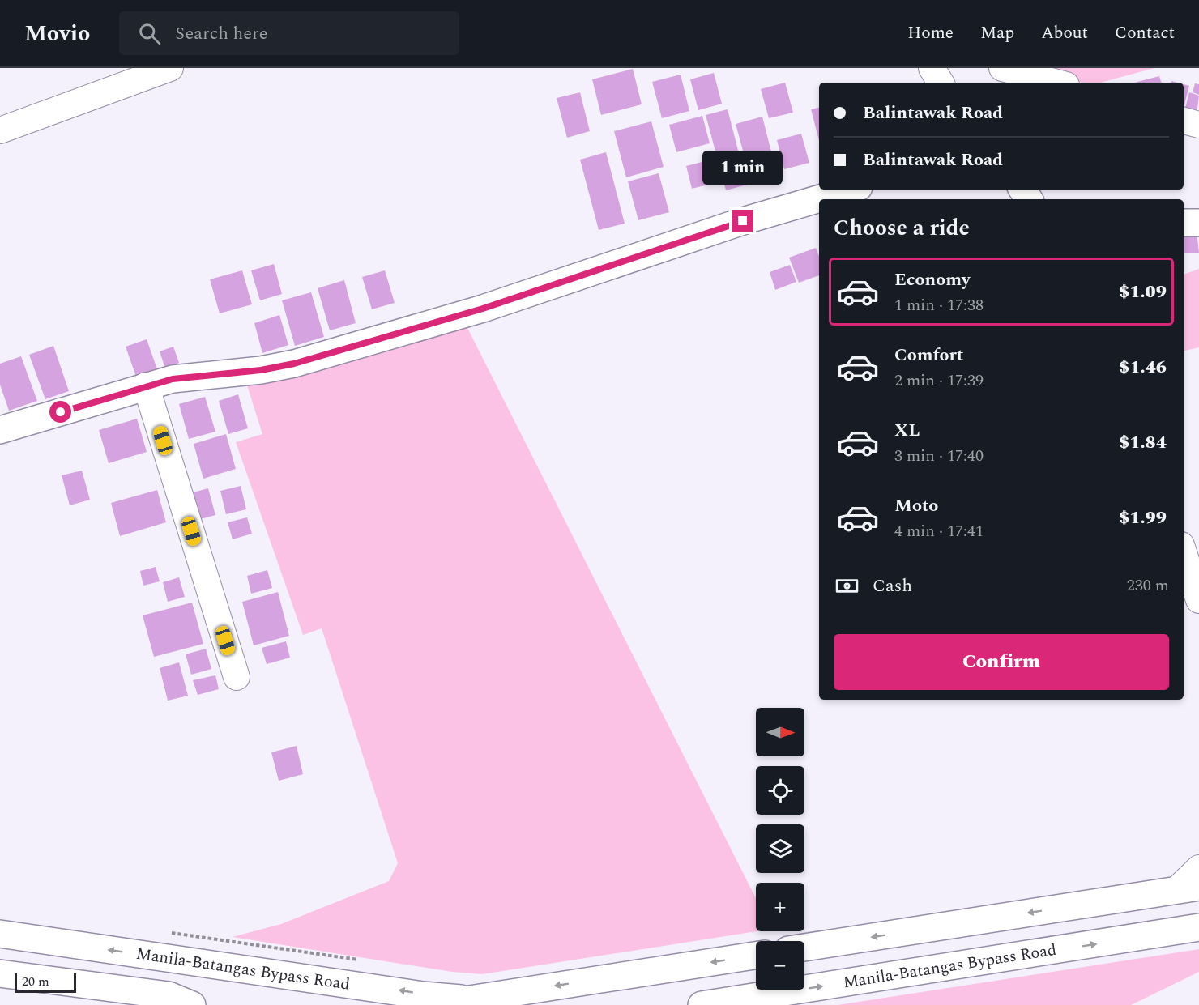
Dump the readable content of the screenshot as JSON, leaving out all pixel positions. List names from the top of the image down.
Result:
{
  "streets": {
    "main road": ["Manila-Batangas Bypass Road"]
  },
  "scale_bar": "20 m",
  "north": "right",
  "page": {
    "header": "Movio",
    "search": "Search here",
    "nav": [
      "Home",
      "Map",
      "About",
      "Contact"
    ],
    "banner": ["Balintawak Road", "Balintawak Road"],
    "bubble": "1 min",
    "heading": "Choose a ride",
    "list": [
      {
        "name": "Economy",
        "note": "1 min · 17:38",
        "value": "$1.09"
      },
      {
        "name": "Comfort",
        "note": "2 min · 17:39",
        "value": "$1.46"
      },
      {
        "name": "XL",
        "note": "3 min · 17:40",
        "value": "$1.84"
      },
      {
        "name": "Moto",
        "note": "4 min · 17:41",
        "value": "$1.99"
      }
    ],
    "pay": ["Cash", "230 m"],
    "buttons": "Confirm",
    "map_buttons": ["+", "−"],
    "scale": "20 m"
  }
}
